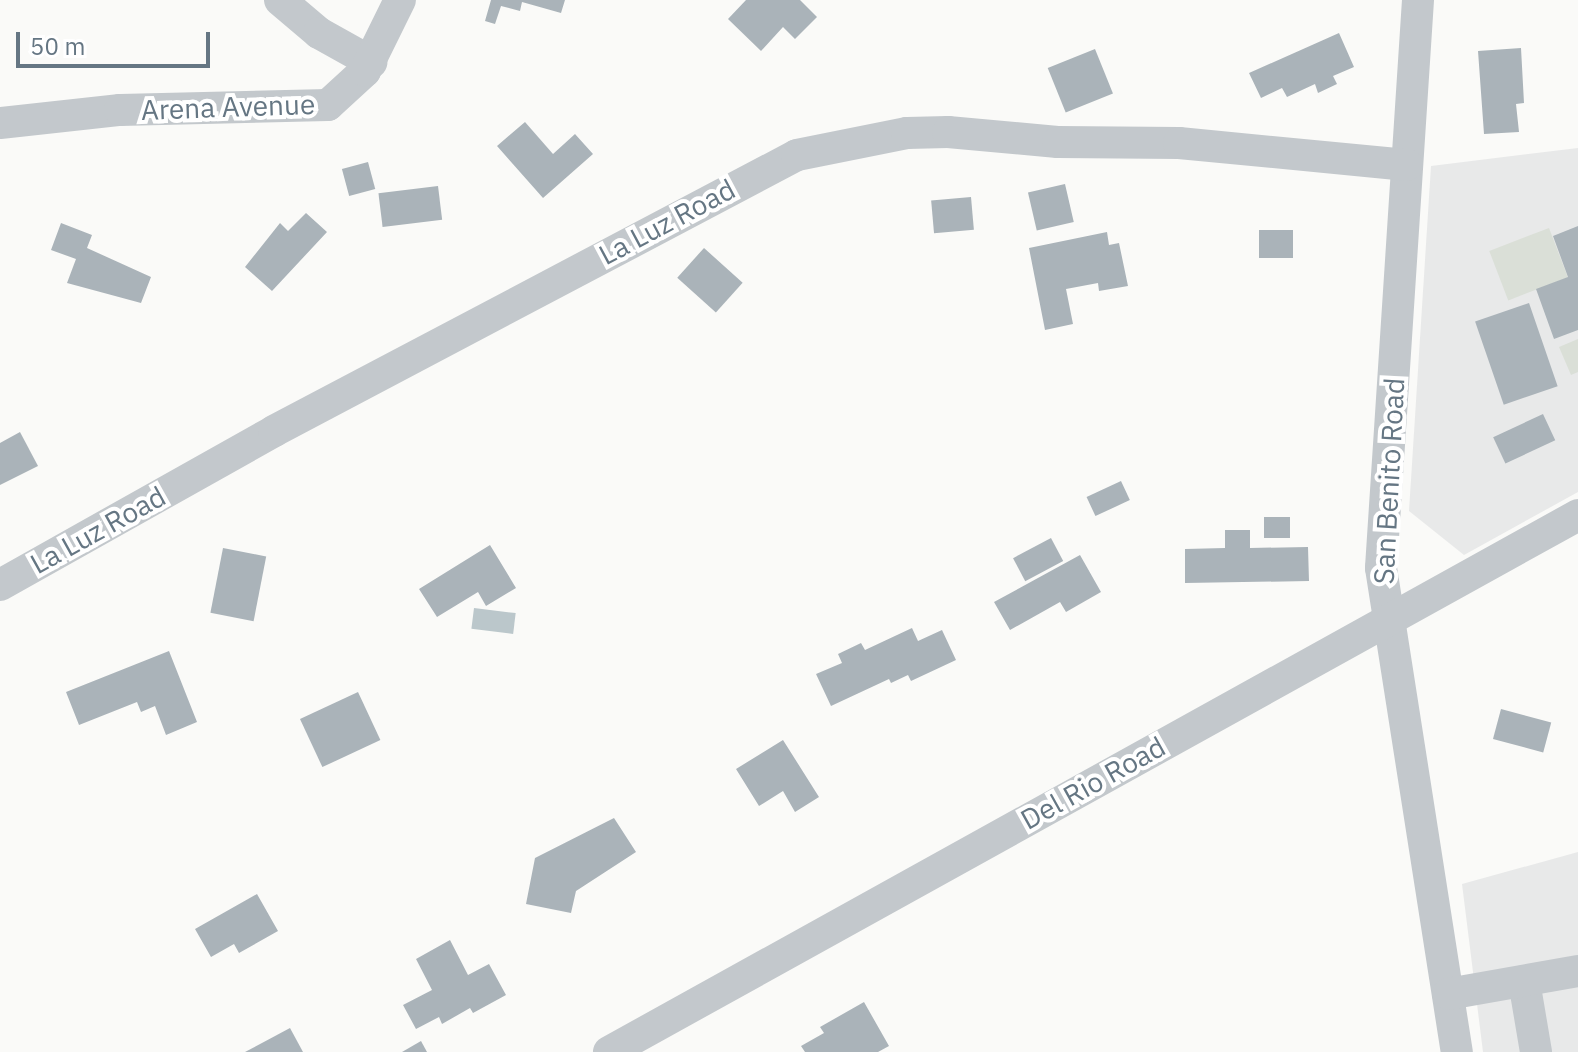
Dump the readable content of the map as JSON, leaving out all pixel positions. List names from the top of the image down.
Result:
{
  "streets": {
    "street": [
      "Arena Avenue",
      "La Luz Road",
      "San Benito Road",
      "Del Rio Road"
    ]
  },
  "crossings": [
    ["La Luz Road", "San Benito Road"],
    ["San Benito Road", "Del Rio Road"]
  ],
  "scale_bar": "50 m"
}
